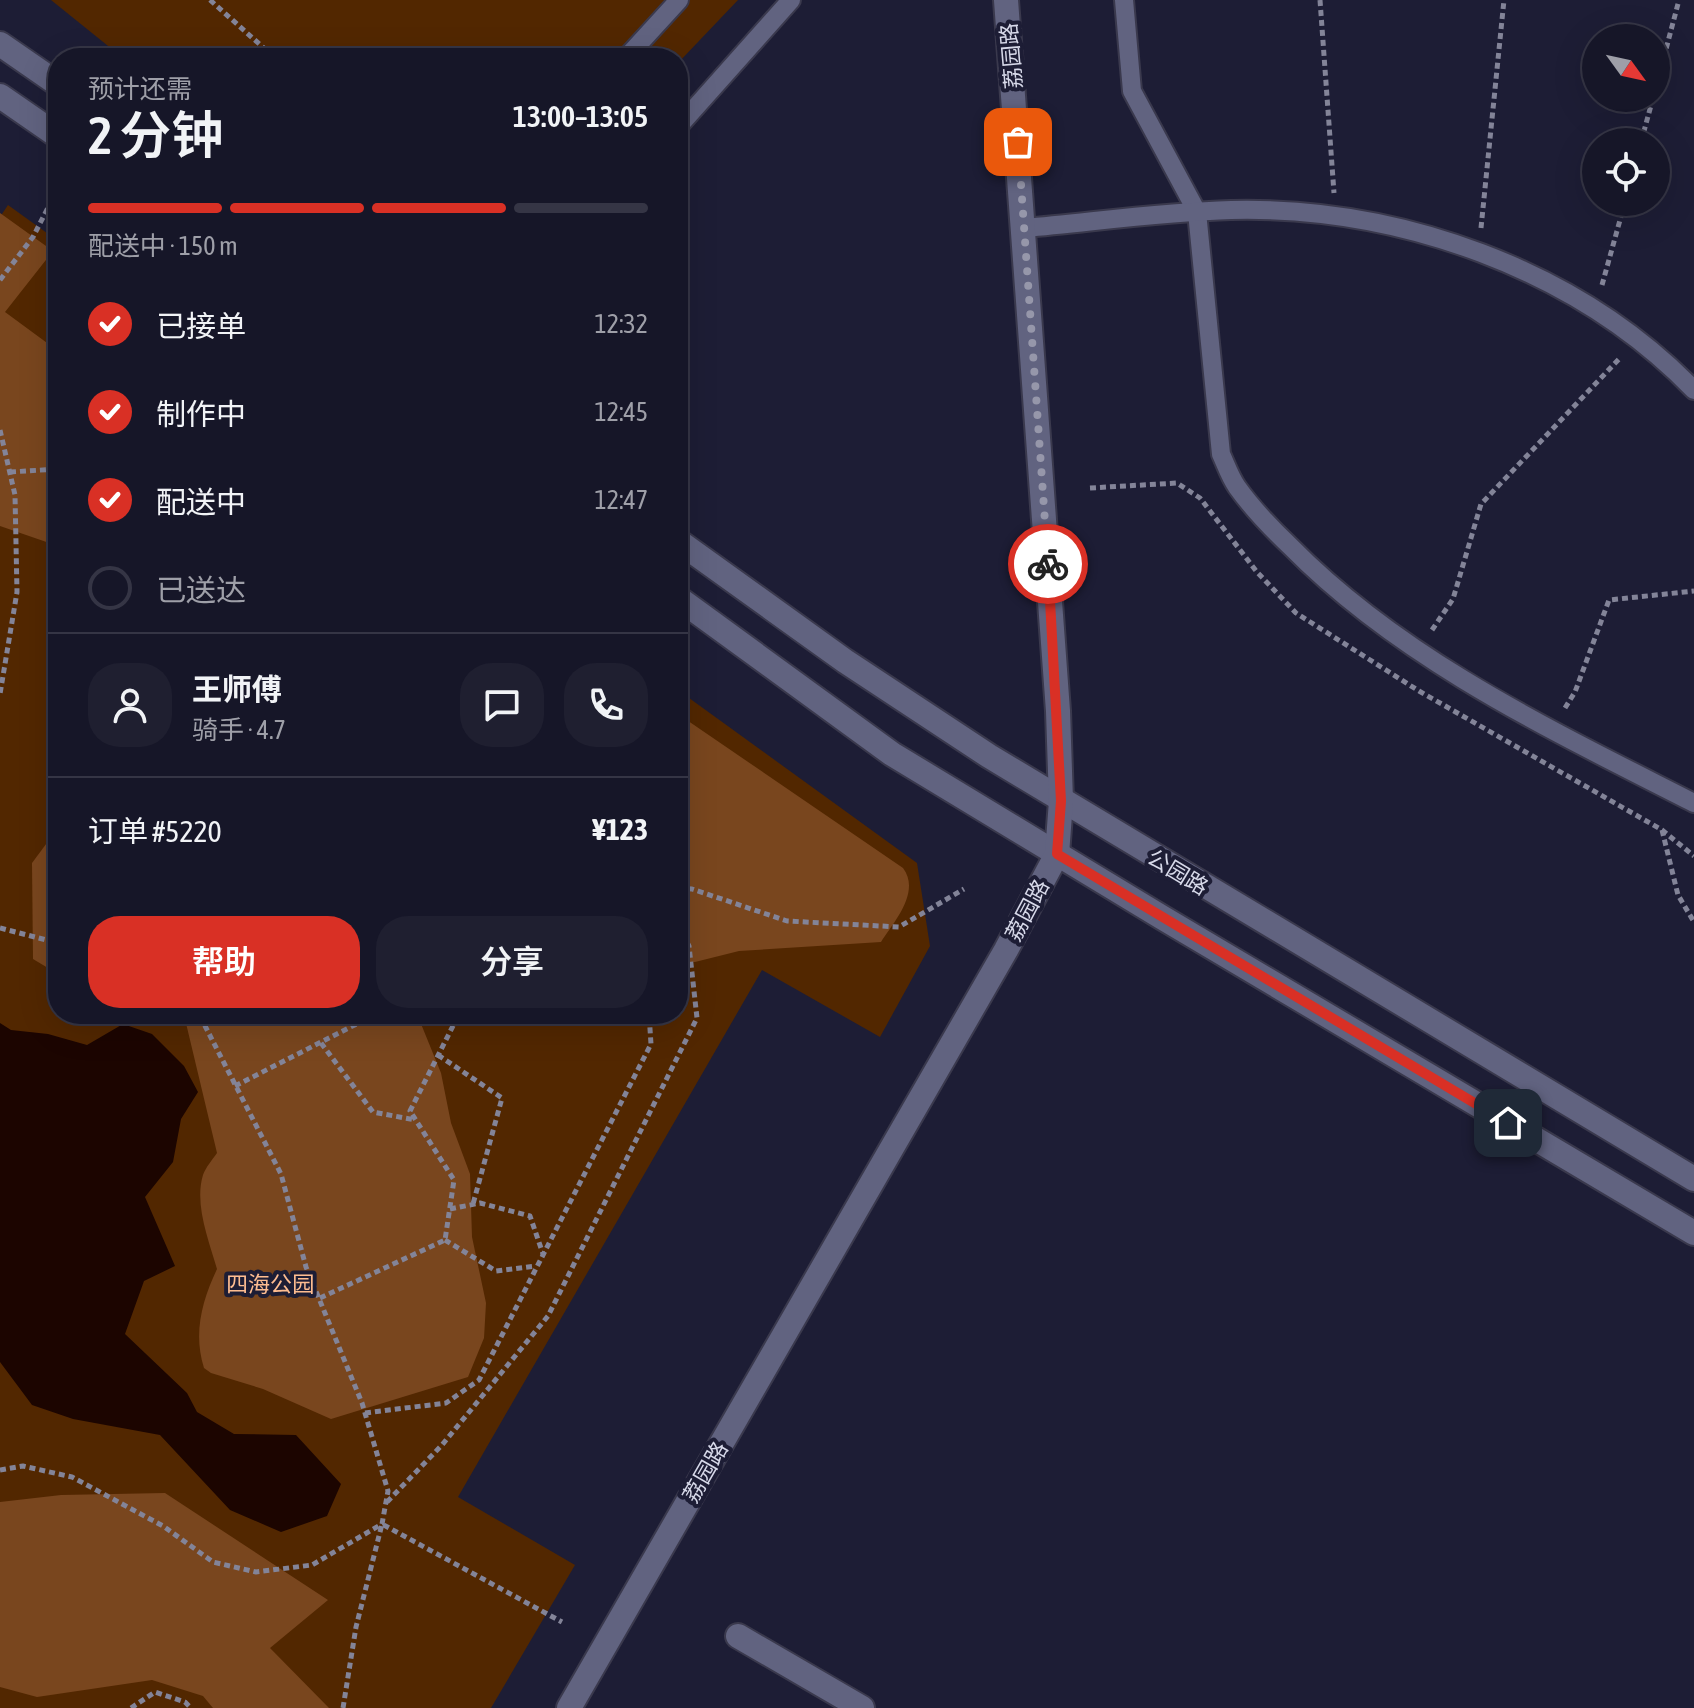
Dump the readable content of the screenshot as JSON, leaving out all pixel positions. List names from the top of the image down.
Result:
{
  "streets": {
    "street": ["荔园路", "公园路"]
  },
  "crossings": [
    ["荔园路", "公园路"]
  ],
  "parks": ["四海公园"],
  "north": "bottom right",
  "page": {
    "heading": ["2 分钟", "预计还需", "13:00–13:05"],
    "panel": [
      "王师傅",
      "骑手 · 4.7",
      "订单 #5220",
      "¥123"
    ],
    "bar": "配送中 · 150 m",
    "list": [
      ["已接单", "12:32"],
      ["制作中", "12:45"],
      ["配送中", "12:47"],
      "已送达"
    ],
    "buttons": ["帮助", "分享"]
  }
}
